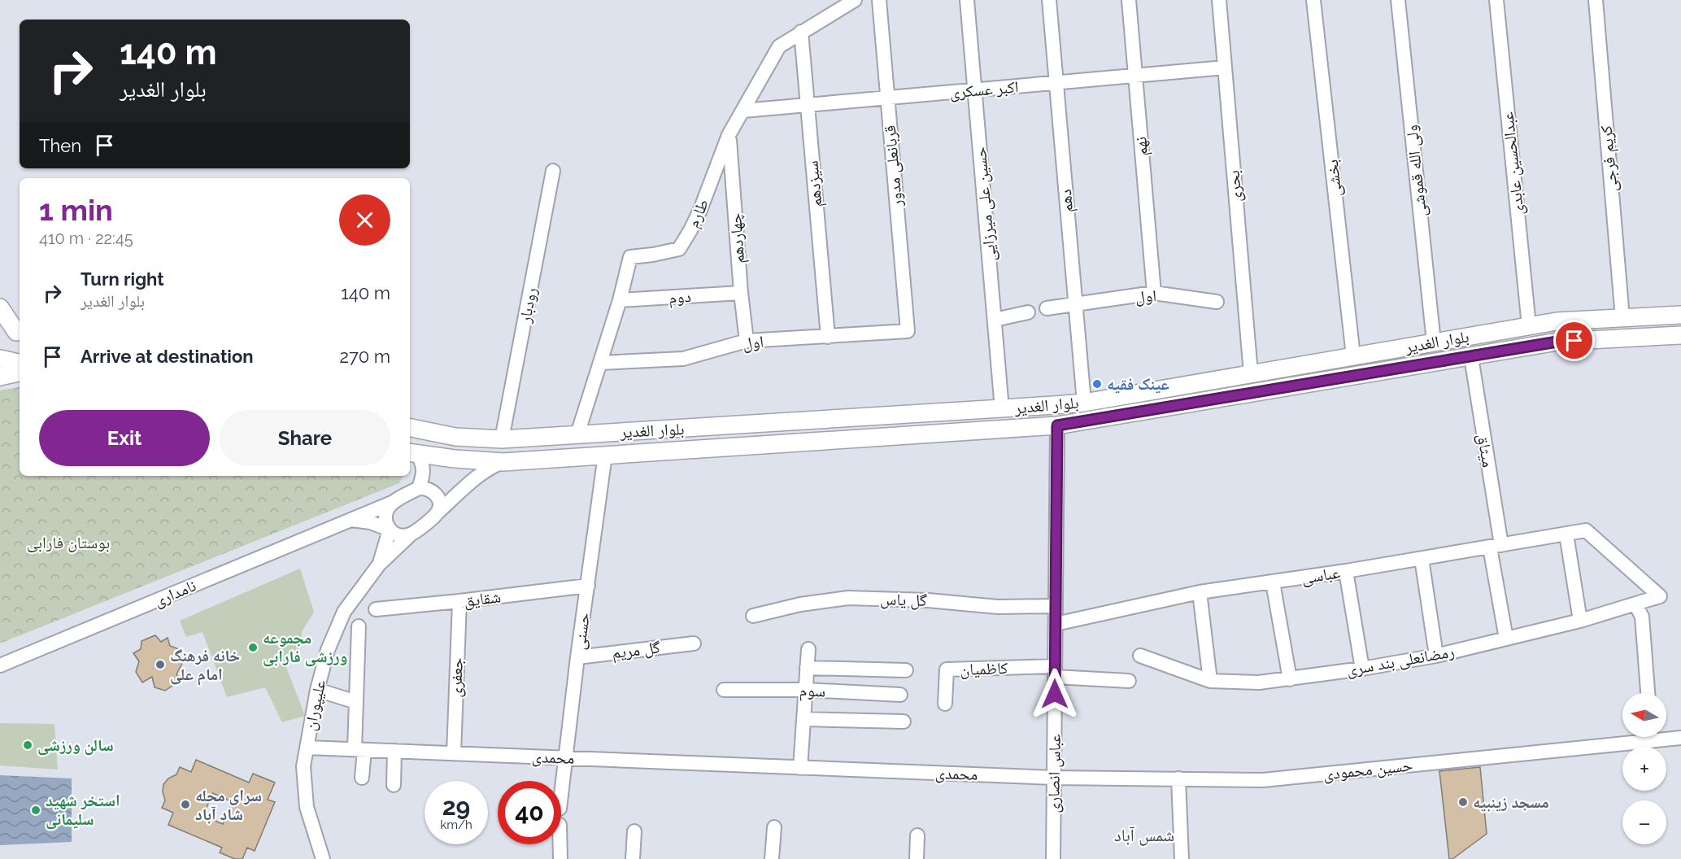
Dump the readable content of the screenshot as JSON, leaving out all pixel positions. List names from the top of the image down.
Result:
{
  "streets": {
    "main road": ["بلوار الغدیر"],
    "street": [
      "اکبر عسکری",
      "نهم",
      "کریم فرجی",
      "عبدالحسین عابدی",
      "قربانعلی مدور",
      "ولی الله قموشی",
      "بخشی",
      "سیزدهم",
      "بحری",
      "دهم",
      "حسین علی میرزایی",
      "طارم",
      "چهاردهم",
      "اول",
      "دوم",
      "رودبار",
      "میثاق",
      "عباسی",
      "نامداری",
      "شقایق",
      "گل یاس",
      "حسنی",
      "گل مریم",
      "رمضانعلی بند سری",
      "کاظمیان",
      "جعفری",
      "سوم",
      "علیپوران",
      "محمدی",
      "حسین محمودی",
      "عباس انصاری"
    ]
  },
  "crossings": [
    ["اکبر عسکری", "نهم"],
    ["اکبر عسکری", "قربانعلی مدور"],
    ["اکبر عسکری", "سیزدهم"],
    ["اکبر عسکری", "بحری"],
    ["اکبر عسکری", "دهم"],
    ["اکبر عسکری", "حسین علی میرزایی"],
    ["اکبر عسکری", "طارم"],
    ["نهم", "اول"],
    ["کریم فرجی", "بلوار الغدیر"],
    ["عبدالحسین عابدی", "بلوار الغدیر"],
    ["قربانعلی مدور", "اول"],
    ["ولی الله قموشی", "بلوار الغدیر"],
    ["بخشی", "بلوار الغدیر"],
    ["سیزدهم", "طارم"],
    ["سیزدهم", "اول"],
    ["بحری", "بلوار الغدیر"],
    ["دهم", "اول"],
    ["دهم", "بلوار الغدیر"],
    ["حسین علی میرزایی", "بلوار الغدیر"],
    ["طارم", "چهاردهم"],
    ["طارم", "اول"],
    ["طارم", "دوم"],
    ["طارم", "بلوار الغدیر"],
    ["چهاردهم", "اول"],
    ["چهاردهم", "دوم"],
    ["رودبار", "بلوار الغدیر"],
    ["بلوار الغدیر", "میثاق"],
    ["بلوار الغدیر", "حسنی"],
    ["بلوار الغدیر", "عباس انصاری"],
    ["میثاق", "عباسی"],
    ["میثاق", "رمضانعلی بند سری"],
    ["عباسی", "رمضانعلی بند سری"],
    ["عباسی", "عباس انصاری"],
    ["شقایق", "حسنی"],
    ["شقایق", "جعفری"],
    ["گل یاس", "عباس انصاری"],
    ["حسنی", "گل مریم"],
    ["حسنی", "محمدی"],
    ["کاظمیان", "عباس انصاری"],
    ["جعفری", "محمدی"],
    ["علیپوران", "محمدی"],
    ["محمدی", "حسین محمودی"],
    ["محمدی", "عباس انصاری"],
    ["حسین محمودی", "عباس انصاری"]
  ],
  "districts": ["شمس آباد"],
  "parks": ["بوستان فارابی"],
  "places": [
    "عینک فقیه",
    "مجموعه ورزشی فارابی",
    "خانه فرهنگ امام علی",
    "سالن ورزشی",
    "مسجد زینبیه",
    "سرای محله شاد آباد",
    "استخر شهید سلیمانی"
  ],
  "north": "left",
  "page": {
    "turn": ["140 m", "بلوار الغدیر"],
    "then": "Then",
    "heading": ["1 min", "410 m · 22:45"],
    "list": [
      {
        "name": "Turn right",
        "note": "بلوار الغدیر",
        "value": "140 m"
      },
      {
        "name": "Arrive at destination",
        "value": "270 m"
      }
    ],
    "buttons": ["Exit", "Share"],
    "map_buttons": ["+", "−"],
    "speed": "29 km/h",
    "limit": "40"
  }
}
